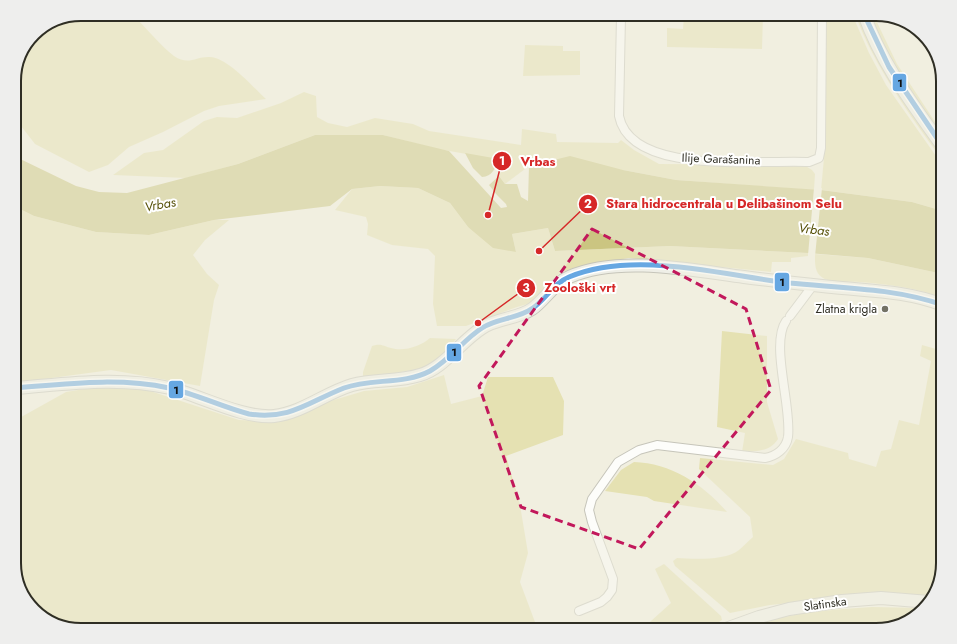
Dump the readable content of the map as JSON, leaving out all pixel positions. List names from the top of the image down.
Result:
{
  "streets": {
    "street": ["Ilije Garašanina", "Slatinska"]
  },
  "water": ["Vrbas"],
  "places": [
    "Vrbas",
    "Stara hidrocentrala u Delibašinom Selu",
    "Zlatna krigla",
    "Zoološki vrt"
  ],
  "lines": ["transit line 1"]
}
